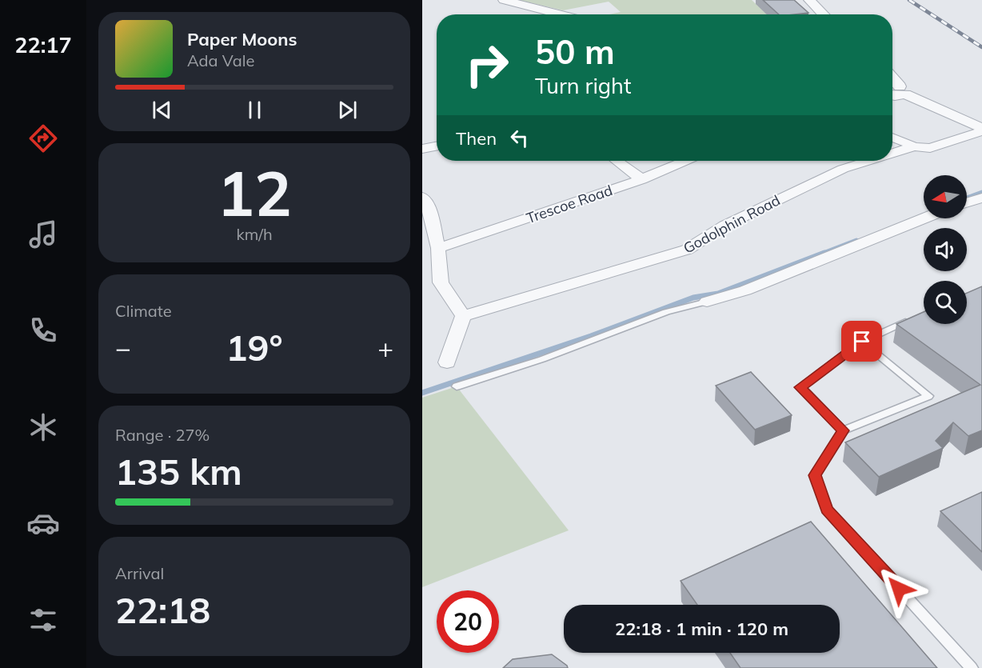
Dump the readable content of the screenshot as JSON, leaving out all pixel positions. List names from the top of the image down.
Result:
{
  "streets": {
    "street": ["Trescoe Road", "Godolphin Road"]
  },
  "north": "left",
  "page": {
    "tabs": "22:17",
    "turn": ["50 m", "Turn right"],
    "song": ["Paper Moons", "Ada Vale"],
    "then": "Then",
    "tile": [
      ["12", "km/h"],
      "Climate",
      ["Range · 27%", "135 km"],
      ["Arrival", "22:18"]
    ],
    "heat": ["−", "19°", "+"],
    "limit": "20",
    "trip": "22:18 · 1 min · 120 m"
  }
}
